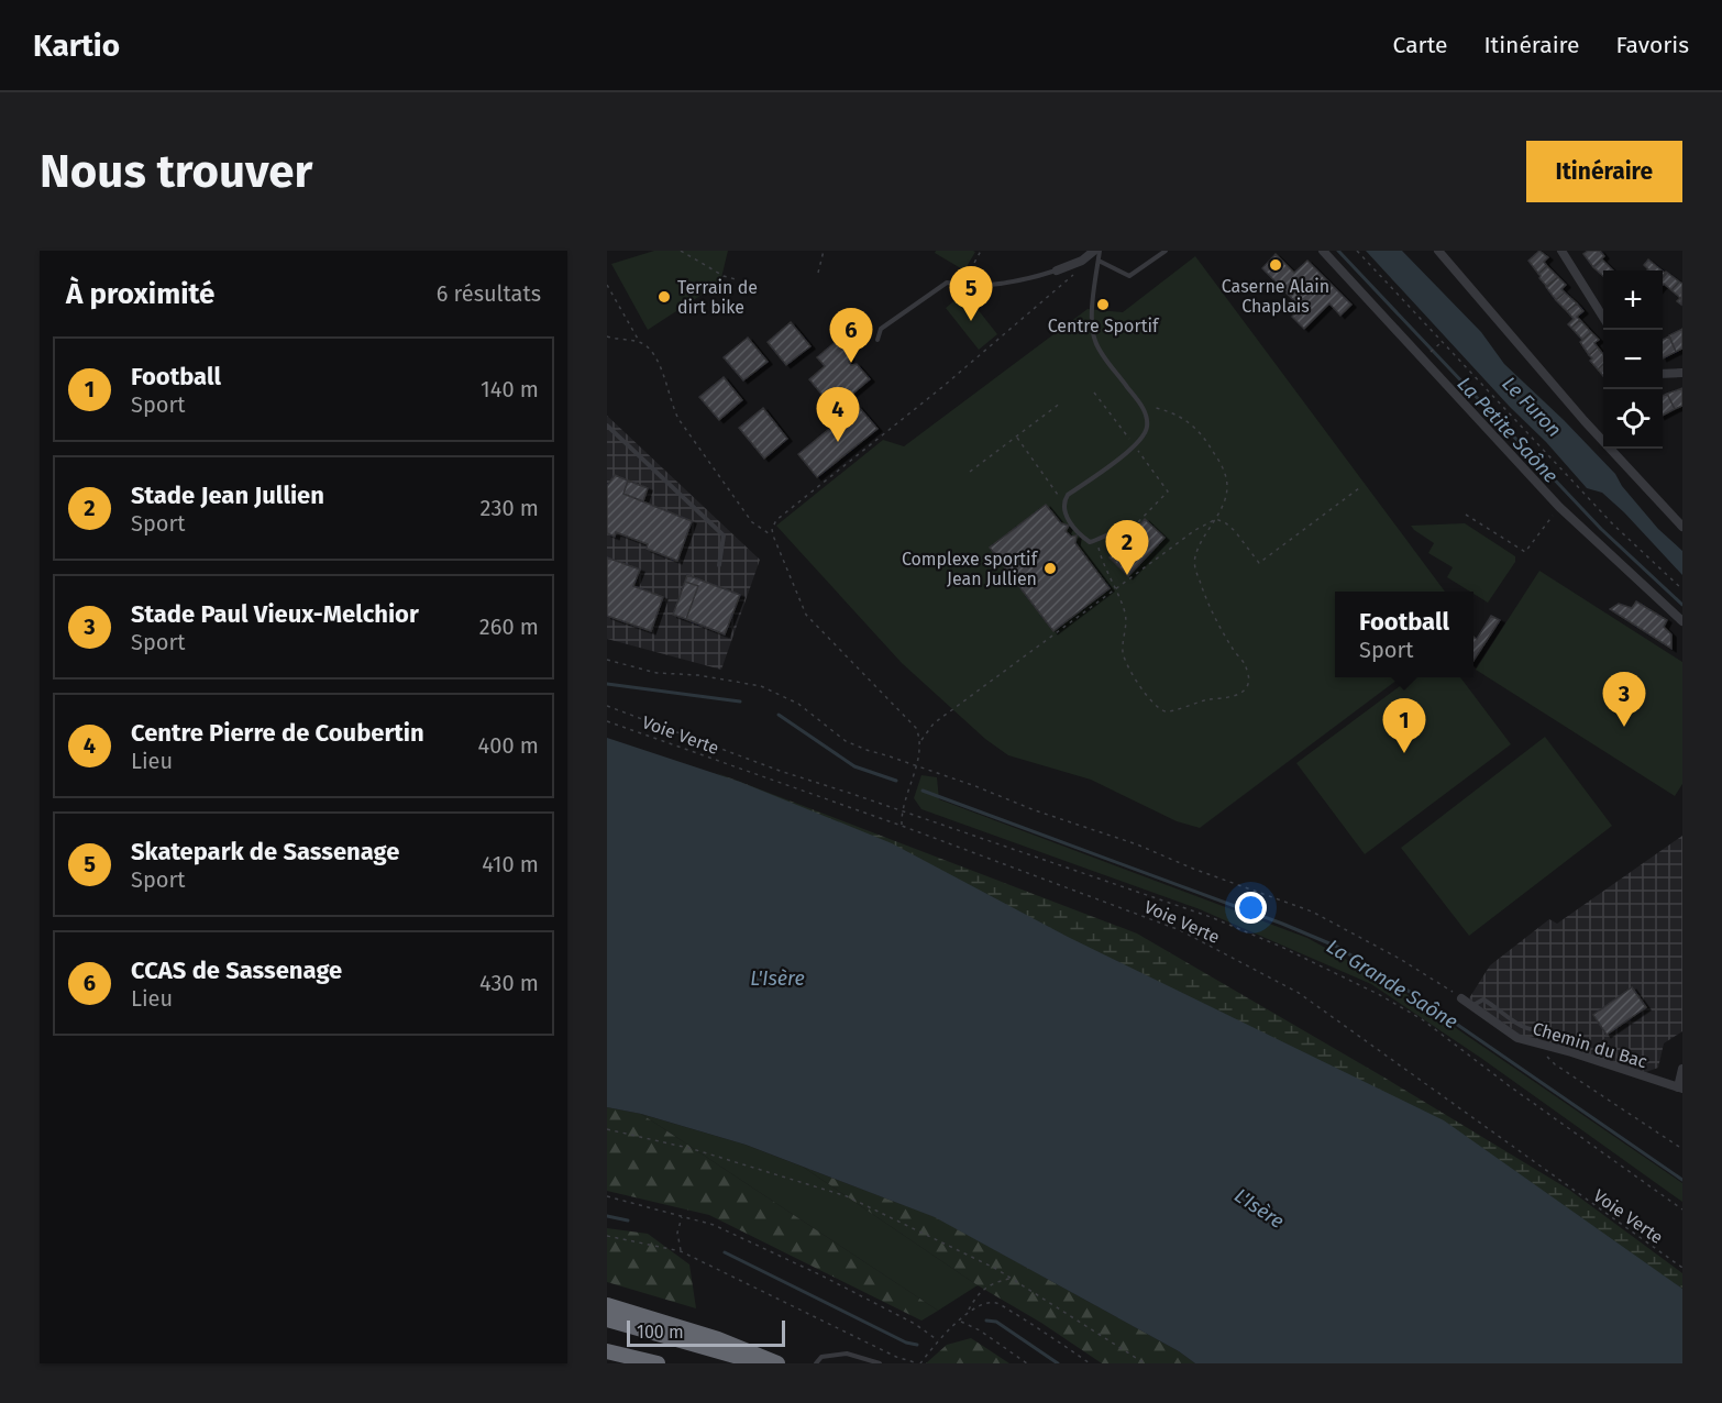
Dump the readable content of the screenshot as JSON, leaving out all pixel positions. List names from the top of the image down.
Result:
{
  "streets": {
    "street": ["Chemin du Bac"],
    "path": ["Voie Verte"]
  },
  "water": [
    "Le Furon",
    "La Petite Saône",
    "L'Isère",
    "La Grande Saône"
  ],
  "places": [
    "Caserne Alain Chaplais",
    "Terrain de dirt bike",
    "Centre Sportif",
    "Complexe sportif Jean Jullien"
  ],
  "scale_bar": "100 m",
  "page": {
    "header": "Kartio",
    "nav": ["Carte", "Itinéraire", "Favoris"],
    "buttons": "Itinéraire",
    "title": "Nous trouver",
    "heading": ["À proximité", "6 résultats"],
    "pins": [
      "5",
      "6",
      "4",
      "2",
      "3",
      "1"
    ],
    "map_buttons": ["+", "−"],
    "list": [
      {
        "mark": "1",
        "name": "Football",
        "note": "Sport",
        "value": "140 m"
      },
      {
        "mark": "2",
        "name": "Stade Jean Jullien",
        "note": "Sport",
        "value": "230 m"
      },
      {
        "mark": "3",
        "name": "Stade Paul Vieux-Melchior",
        "note": "Sport",
        "value": "260 m"
      },
      {
        "mark": "4",
        "name": "Centre Pierre de Coubertin",
        "note": "Lieu",
        "value": "400 m"
      },
      {
        "mark": "5",
        "name": "Skatepark de Sassenage",
        "note": "Sport",
        "value": "410 m"
      },
      {
        "mark": "6",
        "name": "CCAS de Sassenage",
        "note": "Lieu",
        "value": "430 m"
      }
    ],
    "popup": ["Football", "Sport"],
    "scale": "100 m"
  }
}
